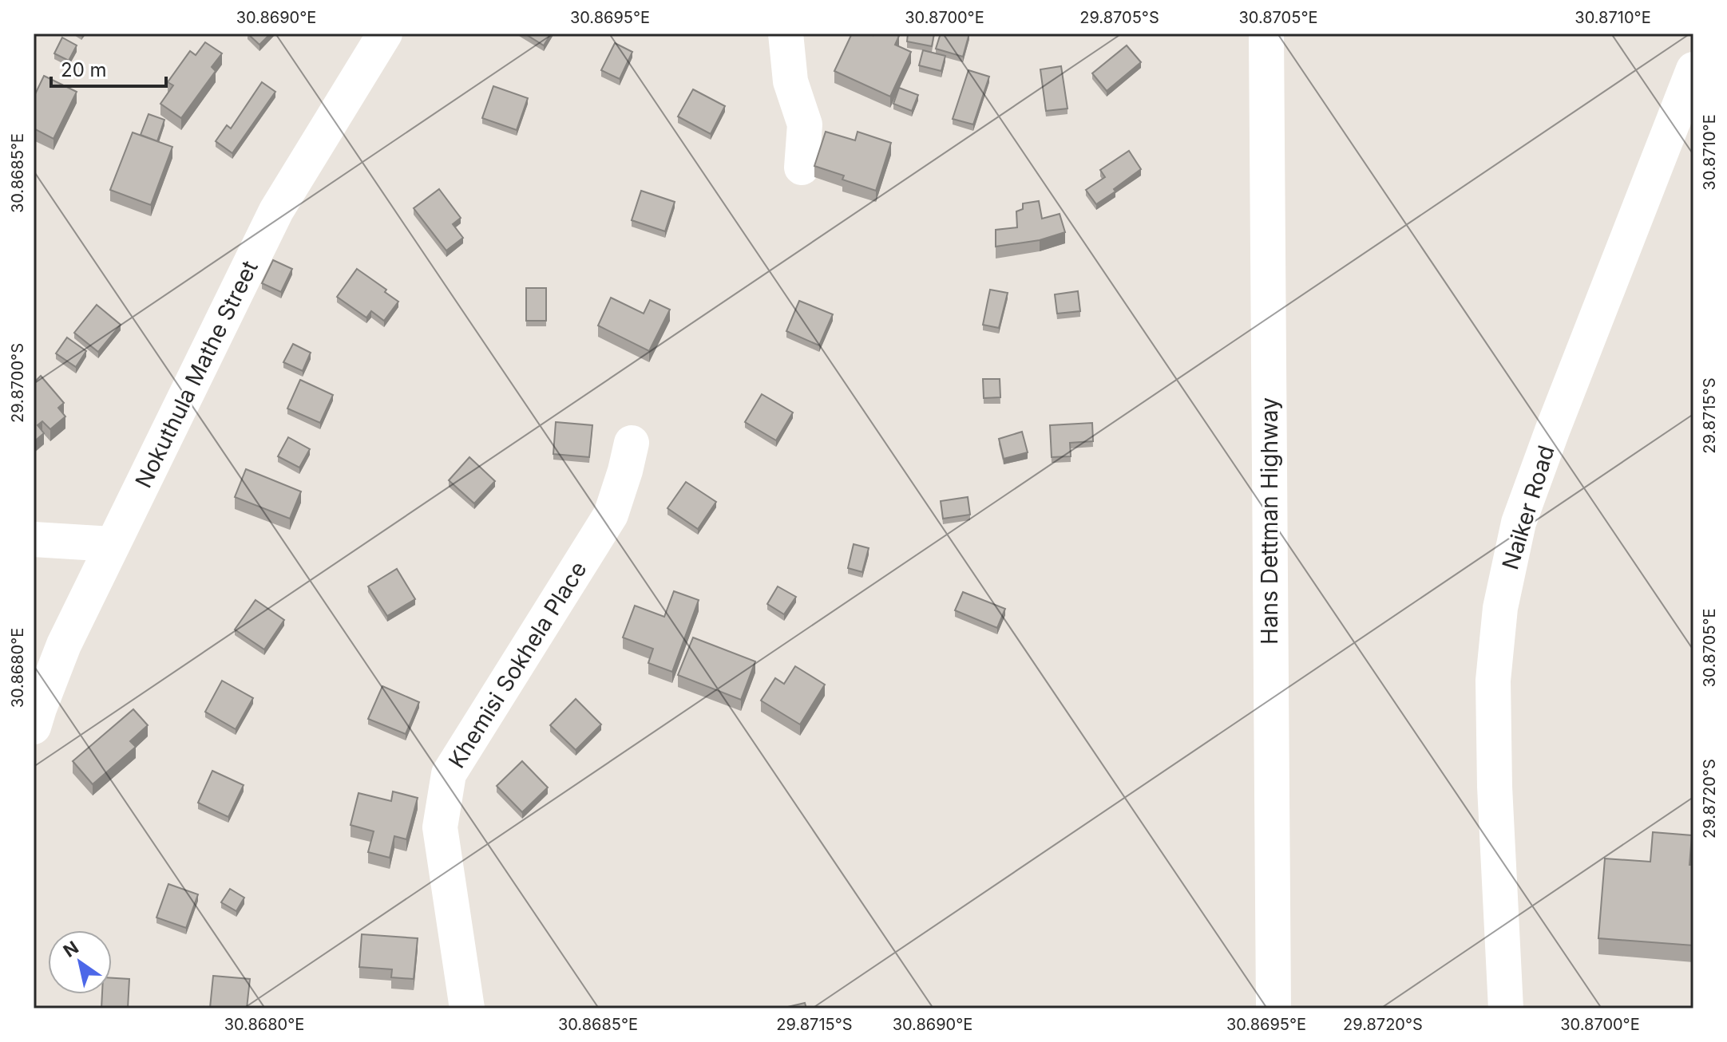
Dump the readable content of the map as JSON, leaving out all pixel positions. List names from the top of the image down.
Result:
{
  "streets": {
    "street": [
      "Nokuthula Mathe Street",
      "Naiker Road",
      "Hans Dettman Highway",
      "Khemisi Sokhela Place"
    ]
  },
  "scale_bar": "20 m",
  "north": "top left",
  "coordinates": [
    "30.8690°E",
    "30.8695°E",
    "30.8700°E",
    "29.8705°S",
    "30.8705°E",
    "30.8710°E",
    "30.8685°E",
    "29.8700°S",
    "29.8715°S",
    "30.8680°E",
    "29.8720°S"
  ]
}
